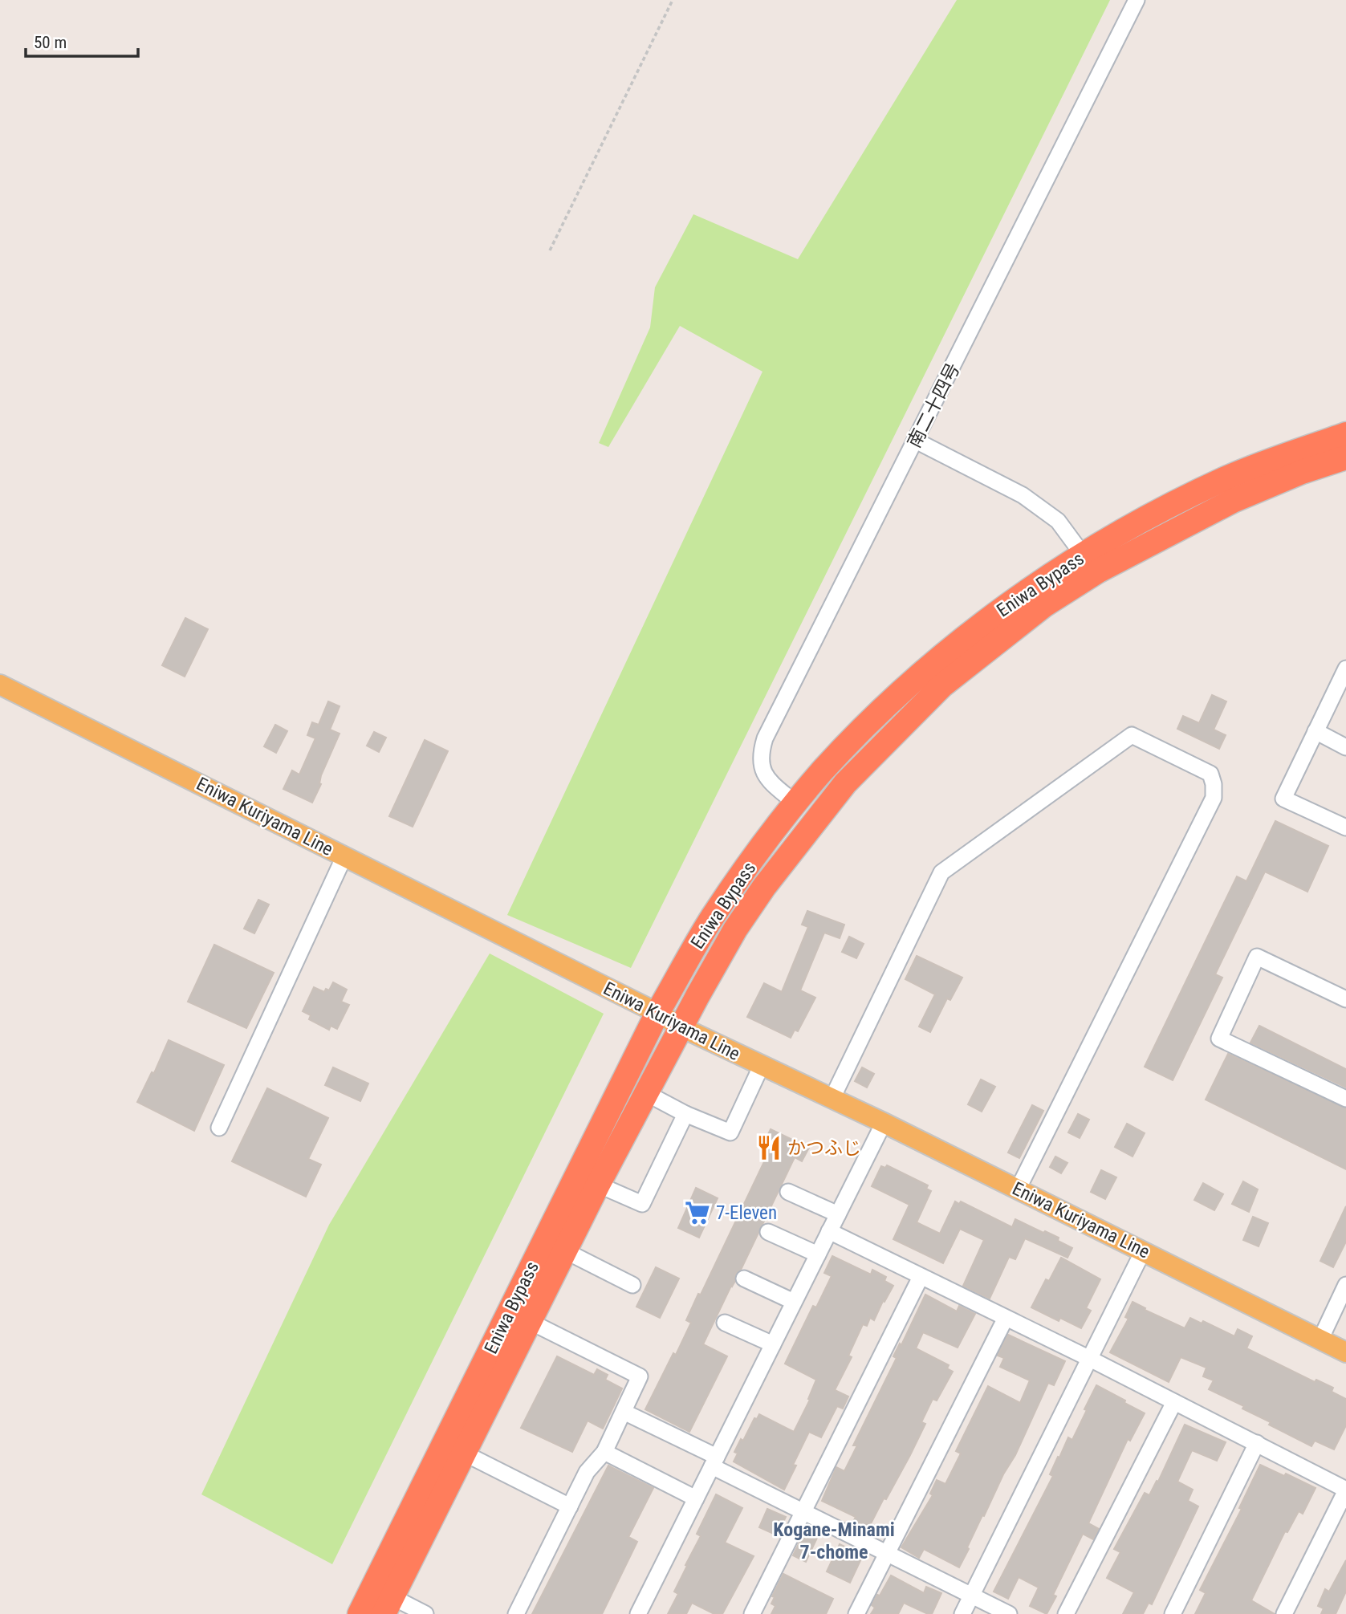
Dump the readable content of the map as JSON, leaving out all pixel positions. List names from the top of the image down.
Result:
{
  "streets": {
    "highway": ["Eniwa Bypass"],
    "main road": ["Eniwa Kuriyama Line"],
    "street": ["南二十四号"]
  },
  "crossings": [
    ["南二十四号", "Eniwa Bypass"],
    ["Eniwa Bypass", "Eniwa Kuriyama Line"]
  ],
  "districts": ["Kogane-Minami 7-chome"],
  "places": {
    "restaurant": ["かつふじ"],
    "supermarket": ["7-Eleven"]
  },
  "scale_bar": "50 m"
}
